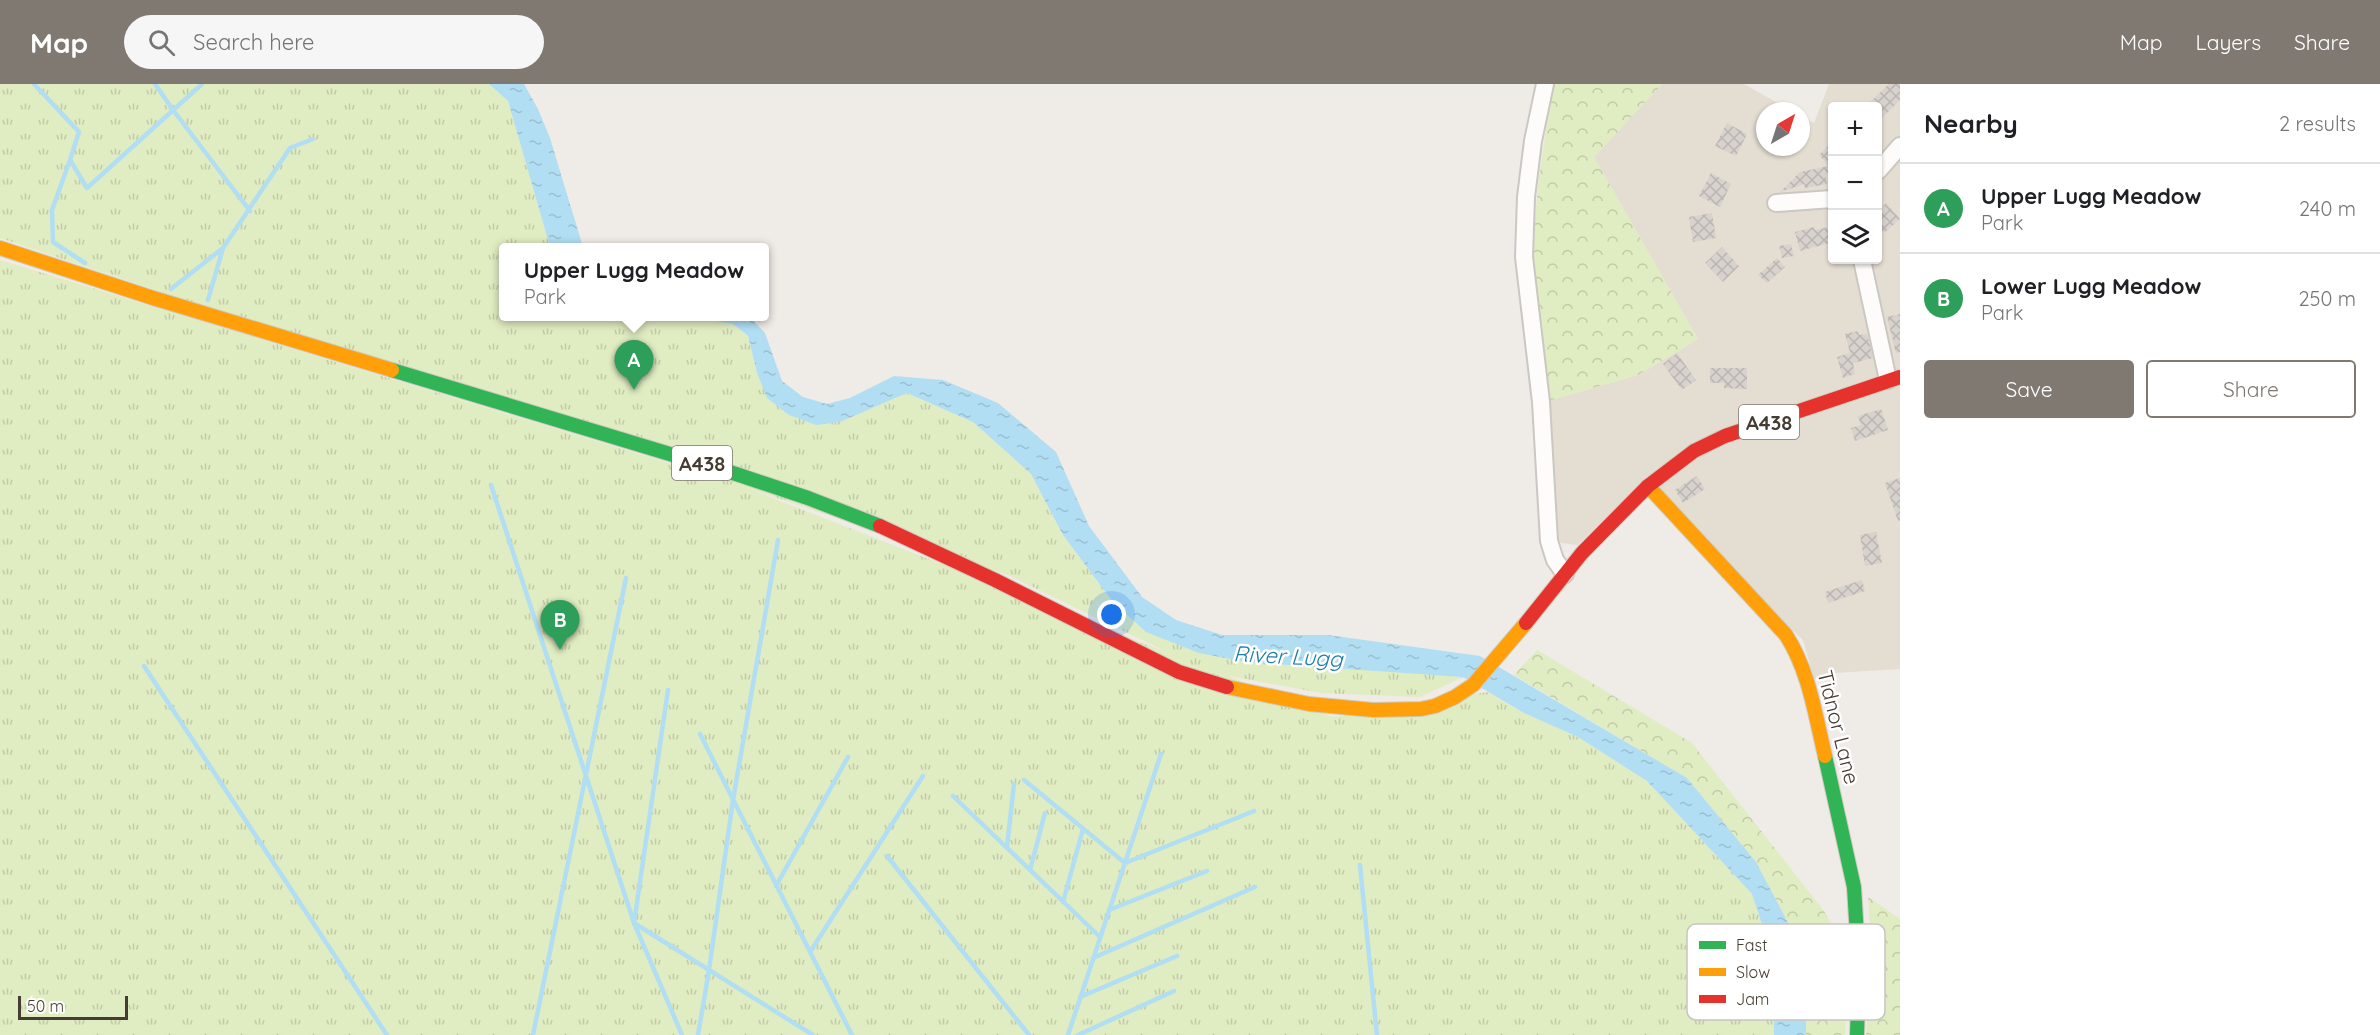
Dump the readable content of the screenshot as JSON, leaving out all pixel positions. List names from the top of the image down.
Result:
{
  "streets": {
    "main road": ["A438", "Tidnor Lane"]
  },
  "crossings": [
    ["A438", "Tidnor Lane"]
  ],
  "water": ["River Lugg"],
  "legend": ["Fast", "Slow", "Jam"],
  "scale_bar": "50 m",
  "north": "top right",
  "page": {
    "header": "Map",
    "search": "Search here",
    "nav": ["Map", "Layers", "Share"],
    "heading": ["Nearby", "2 results"],
    "map_buttons": ["+", "−"],
    "list": [
      {
        "mark": "A",
        "name": "Upper Lugg Meadow",
        "note": "Park",
        "value": "240 m"
      },
      {
        "mark": "B",
        "name": "Lower Lugg Meadow",
        "note": "Park",
        "value": "250 m"
      }
    ],
    "popup": ["Upper Lugg Meadow", "Park"],
    "pins": ["A", "B"],
    "buttons": ["Save", "Share"],
    "scale": "50 m"
  }
}
